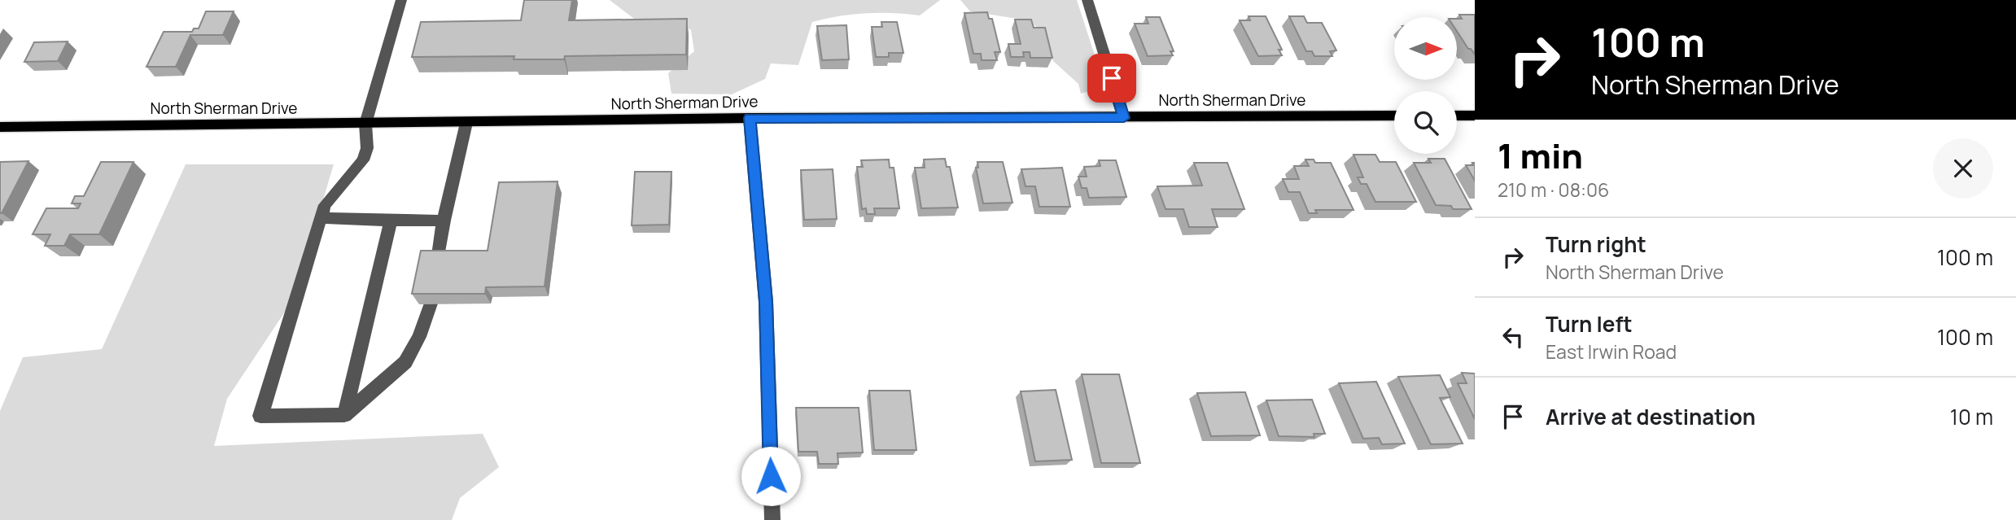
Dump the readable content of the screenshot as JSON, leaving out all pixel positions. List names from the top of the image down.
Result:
{
  "streets": {
    "main road": ["North Sherman Drive"]
  },
  "north": "right",
  "page": {
    "turn": ["100 m", "North Sherman Drive"],
    "heading": ["1 min", "210 m · 08:06"],
    "list": [
      {
        "name": "Turn right",
        "note": "North Sherman Drive",
        "value": "100 m"
      },
      {
        "name": "Turn left",
        "note": "East Irwin Road",
        "value": "100 m"
      },
      {
        "name": "Arrive at destination",
        "value": "10 m"
      }
    ]
  }
}
